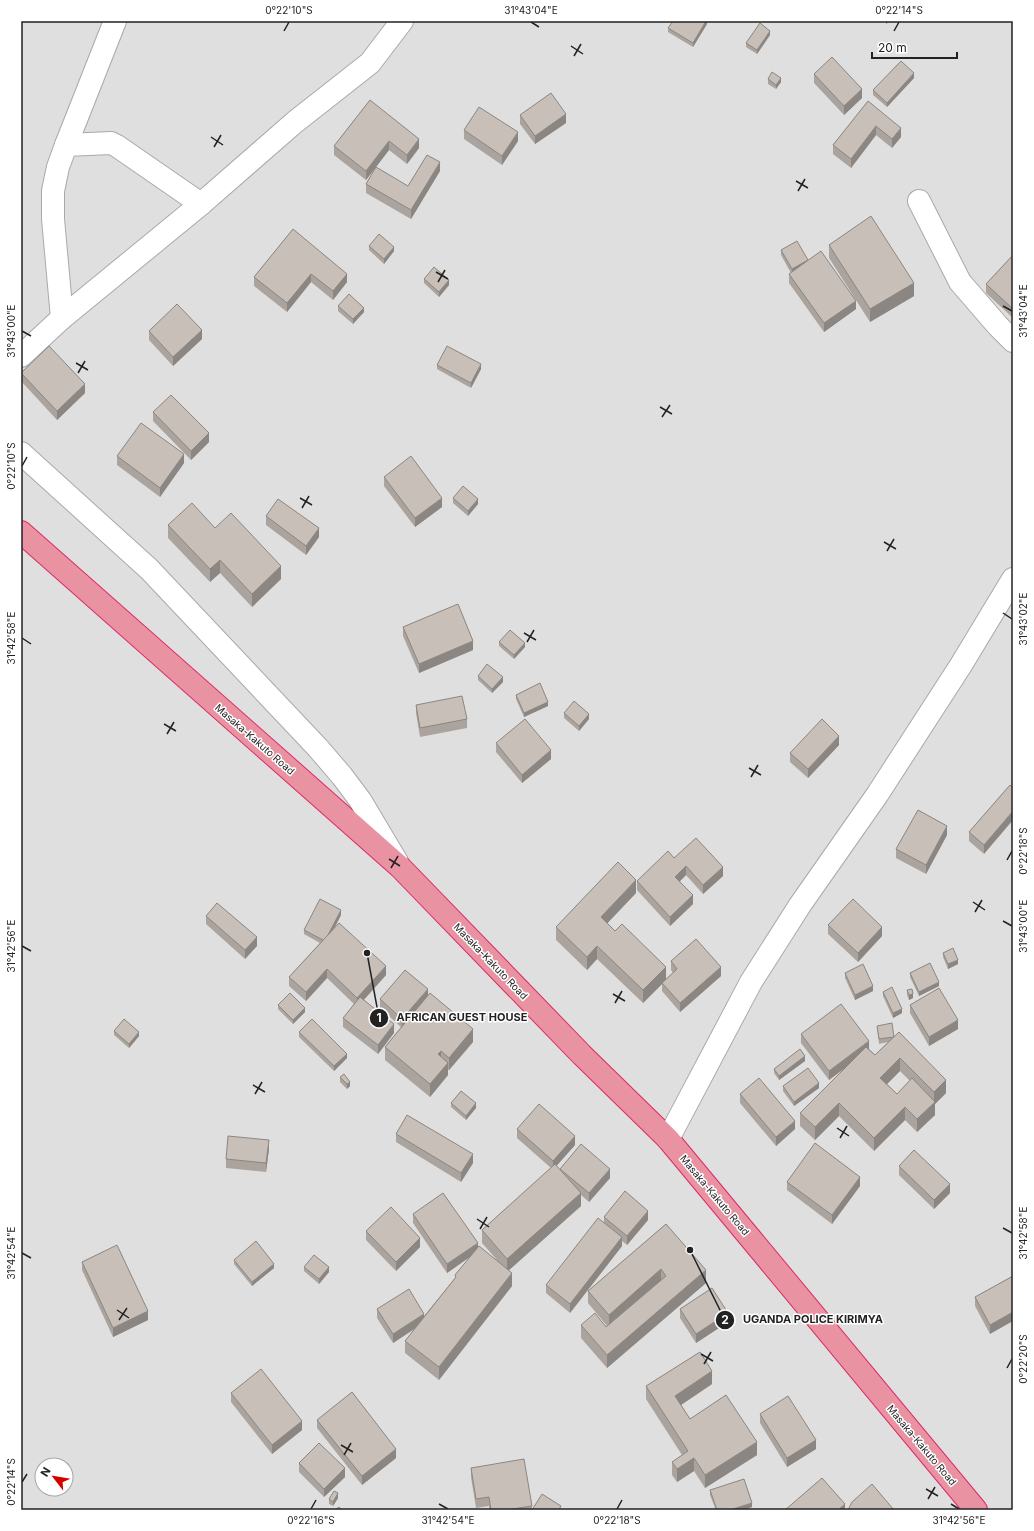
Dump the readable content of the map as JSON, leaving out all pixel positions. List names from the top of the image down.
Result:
{
  "streets": {
    "highway": ["Masaka-Kakuto Road"]
  },
  "places": ["AFRICAN GUEST HOUSE", "UGANDA POLICE KIRIMYA"],
  "scale_bar": "20 m",
  "north": "top left",
  "coordinates": [
    "0°22'10\"S",
    "31°43'04\"E",
    "0°22'14\"S",
    "31°43'00\"E",
    "31°43'02\"E",
    "31°42'58\"E",
    "0°22'18\"S",
    "31°42'56\"E",
    "31°42'54\"E",
    "0°22'20\"S",
    "0°22'16\"S"
  ]
}
